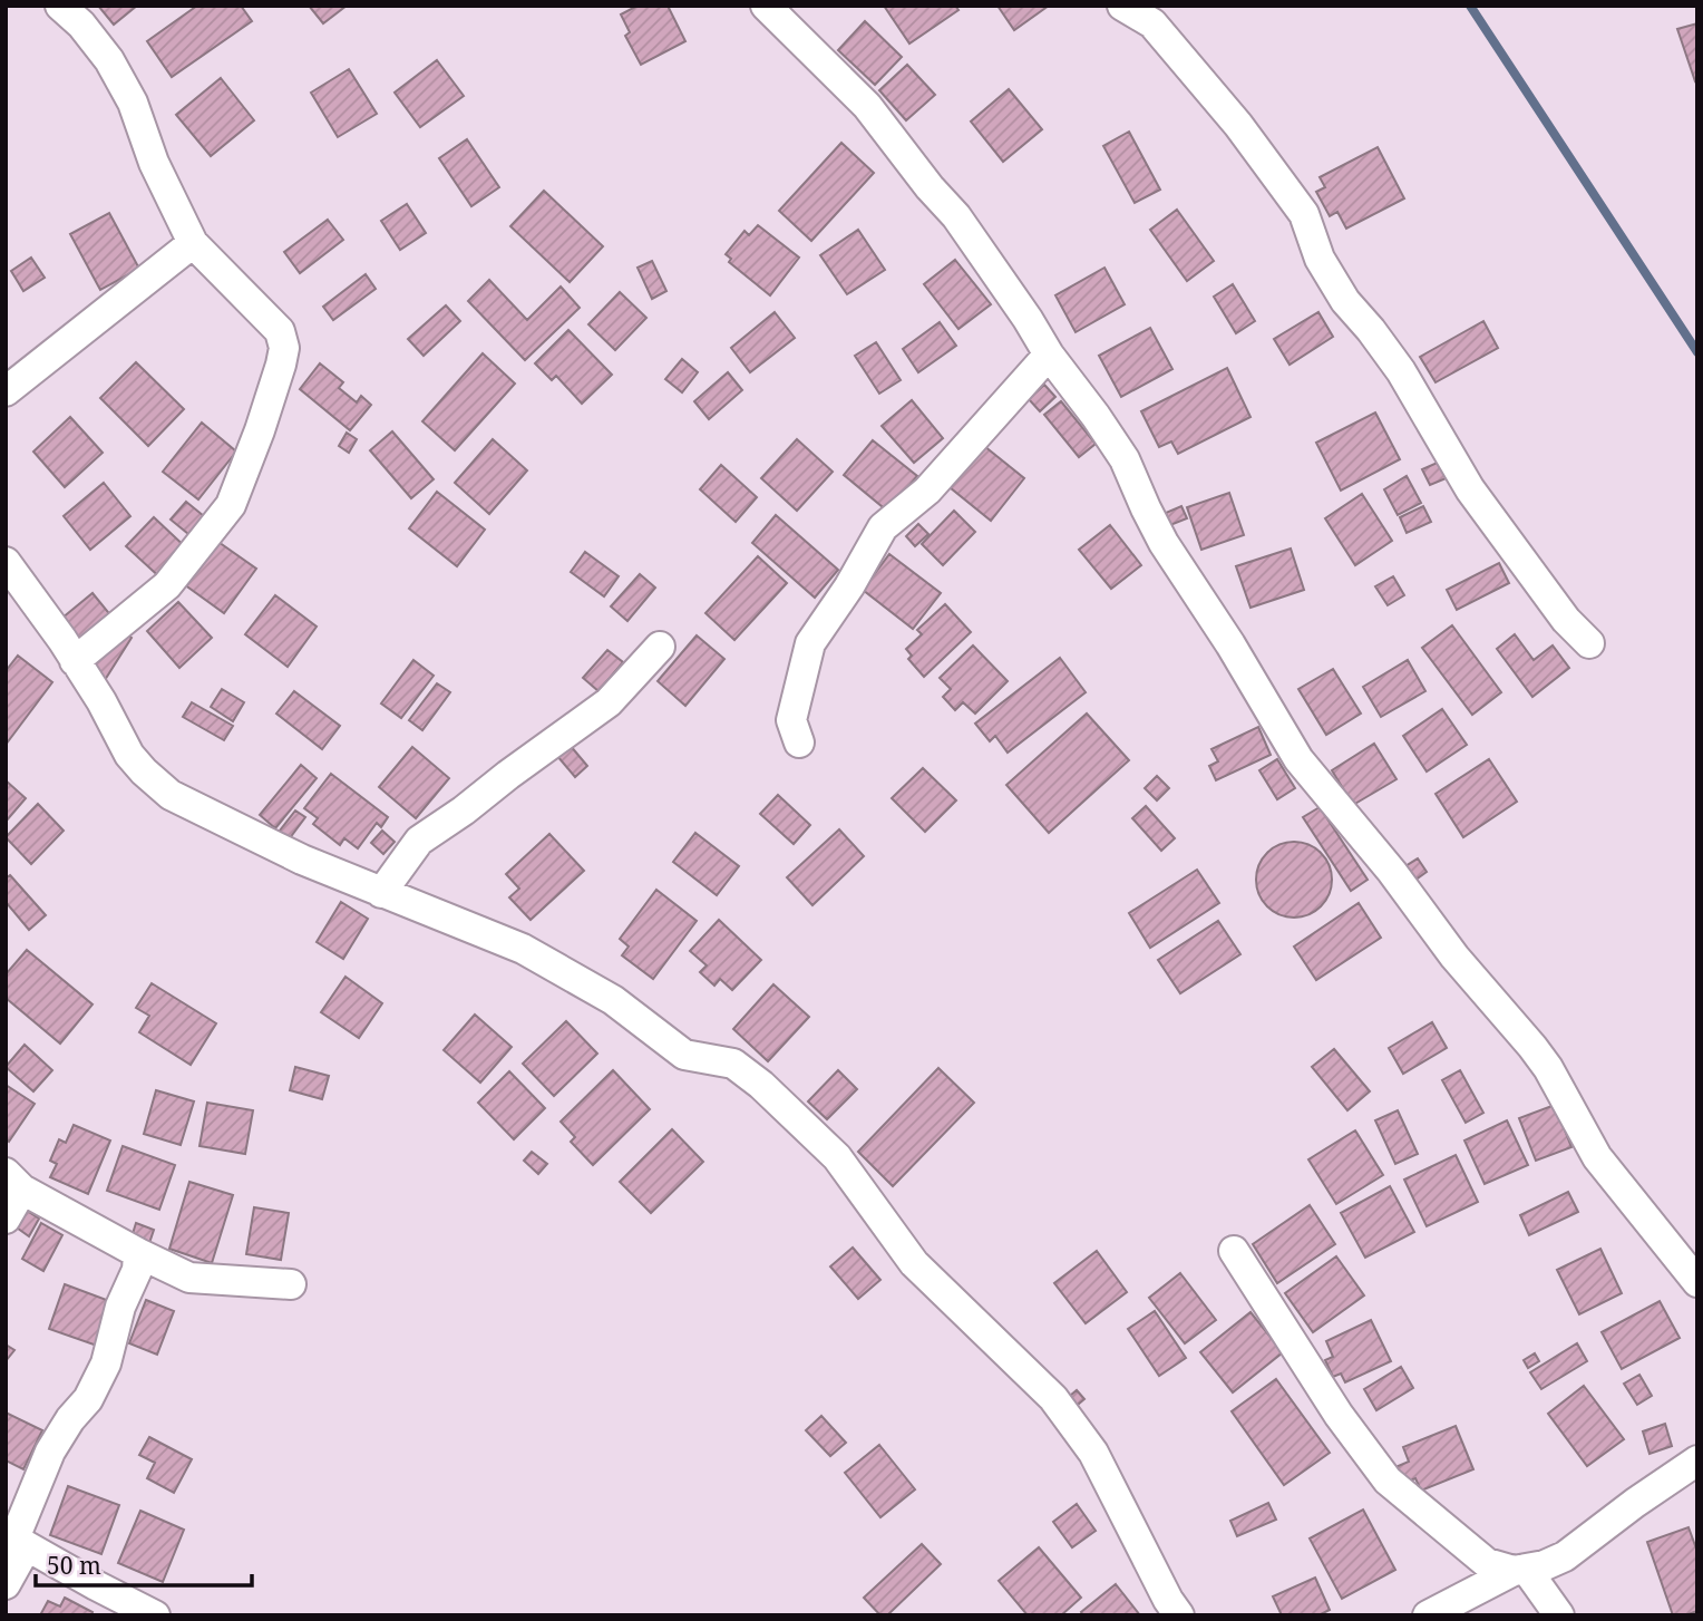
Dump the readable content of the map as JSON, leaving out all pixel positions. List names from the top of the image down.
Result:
{
  "scale_bar": "50 m"
}
